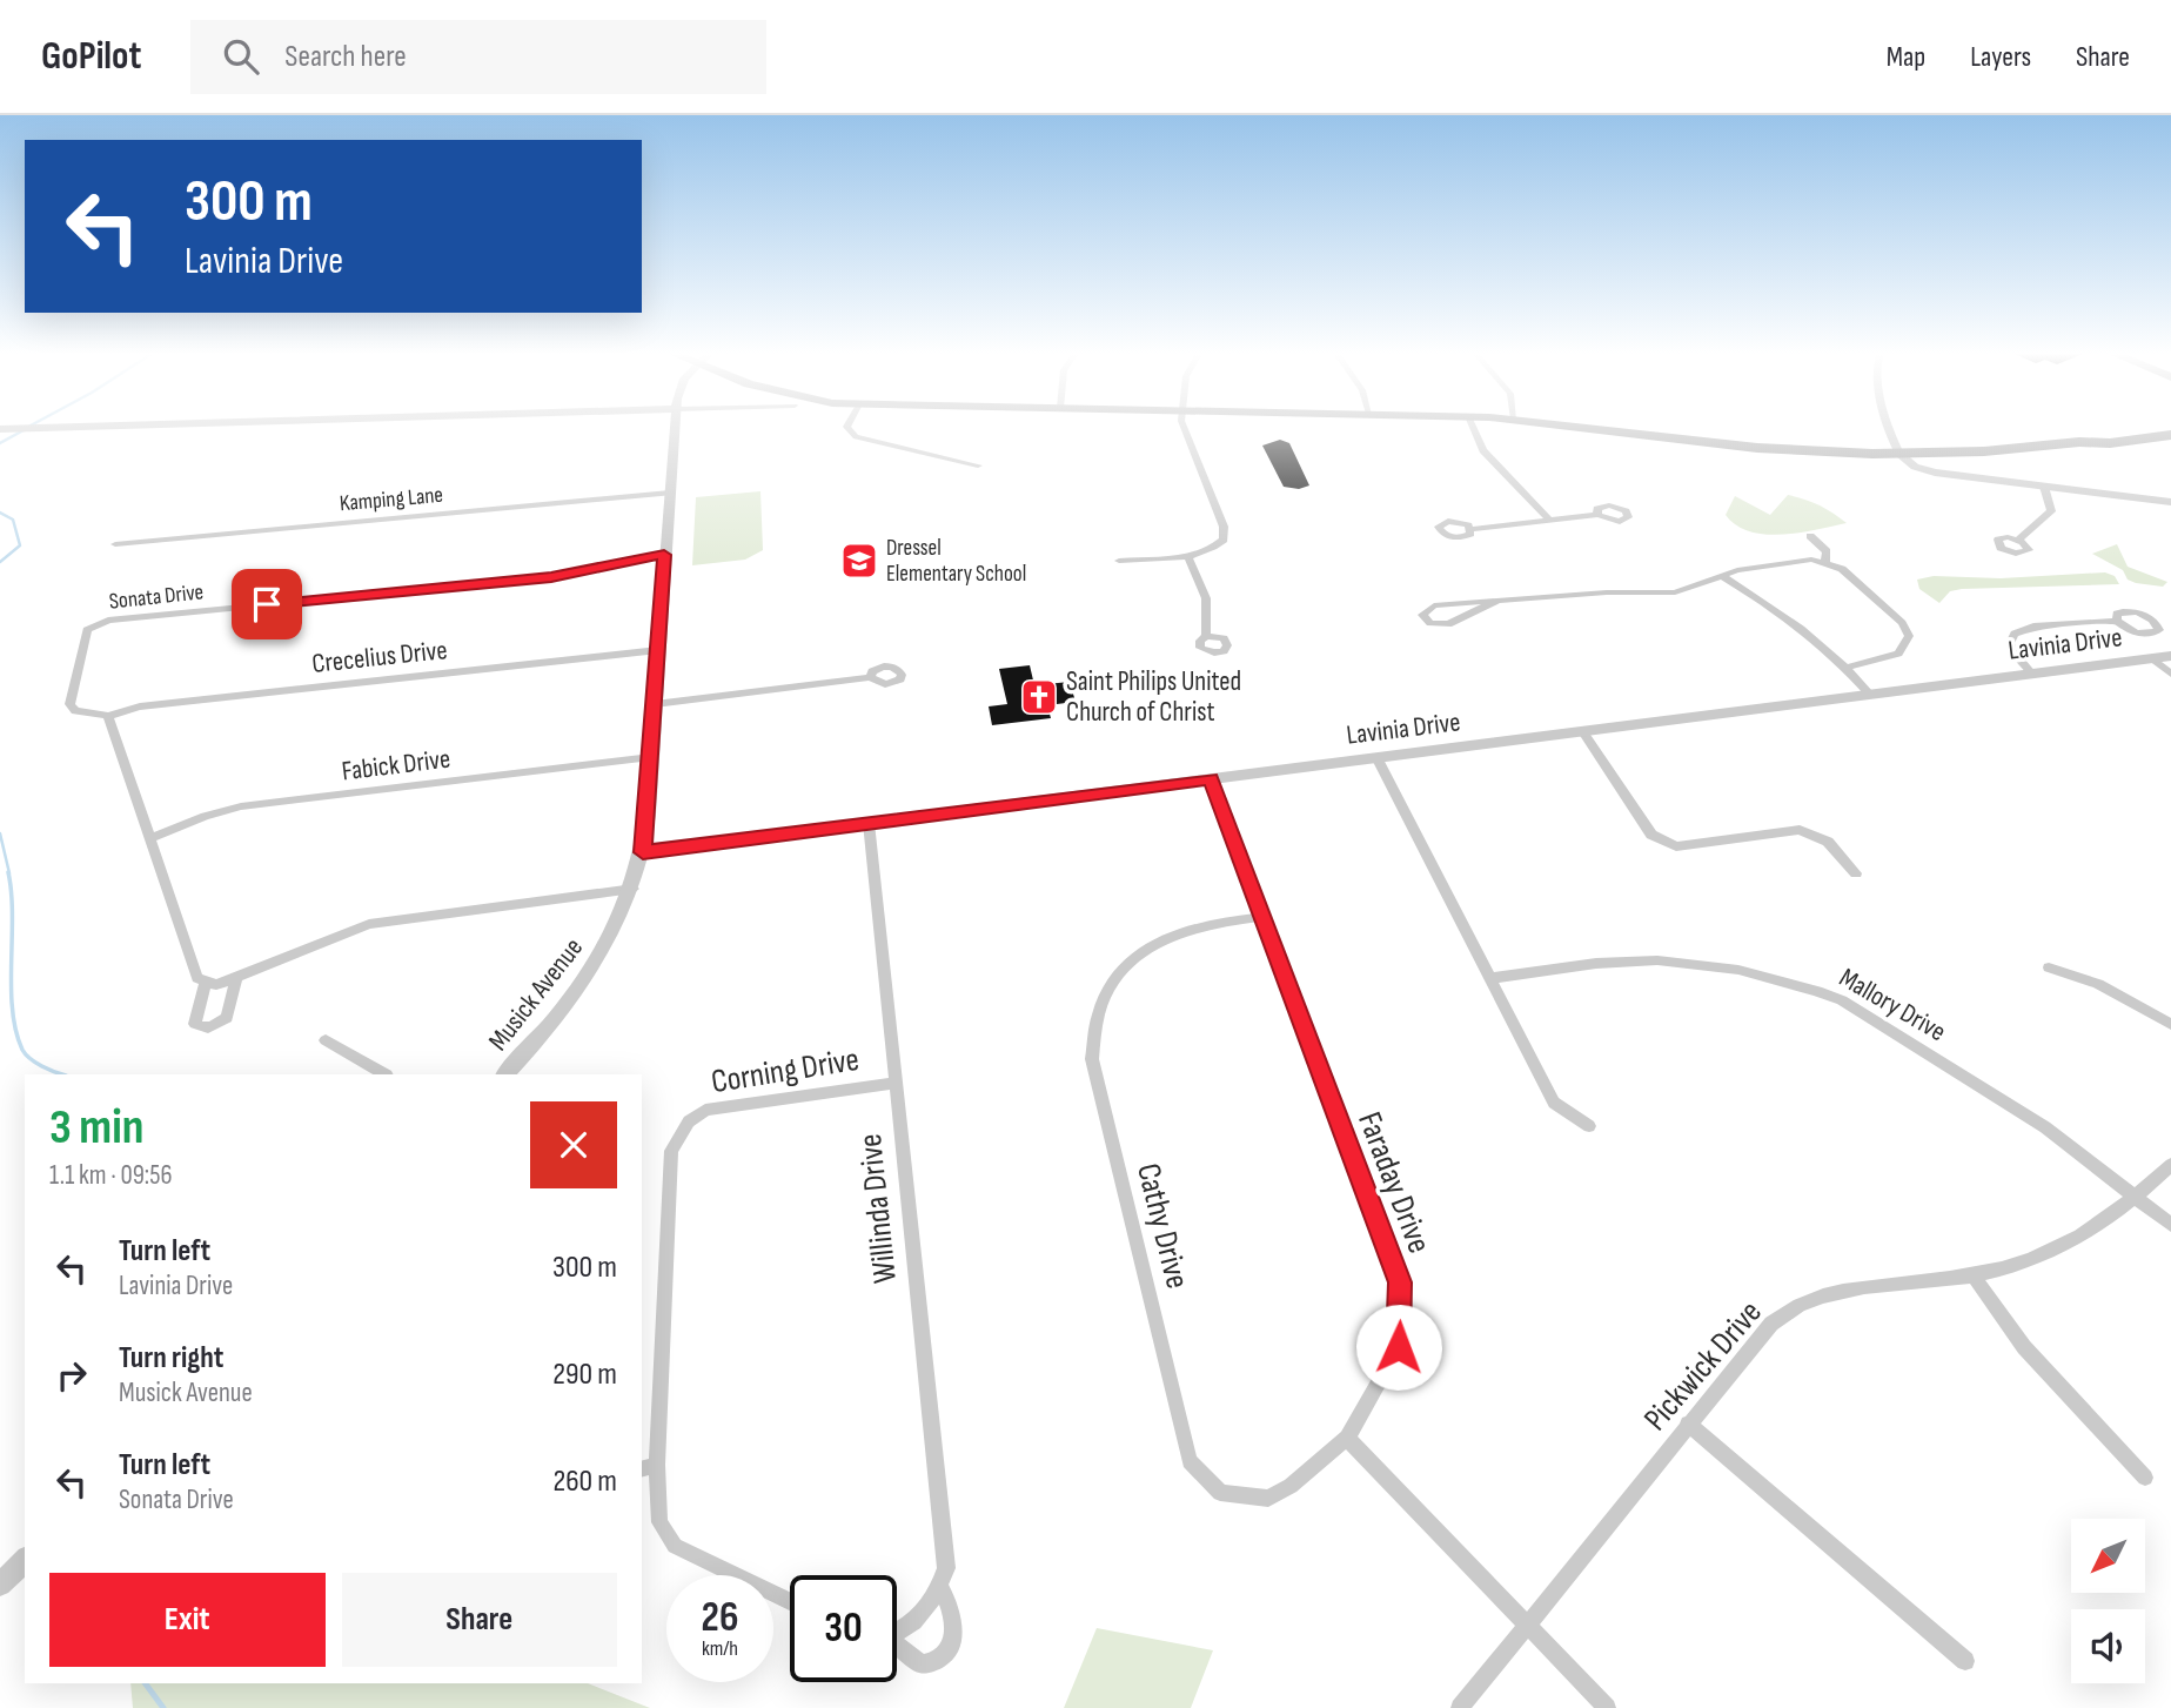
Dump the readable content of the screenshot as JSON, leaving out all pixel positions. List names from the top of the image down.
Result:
{
  "streets": {
    "street": [
      "Kamping Lane",
      "Sonata Drive",
      "Lavinia Drive",
      "Crecelius Drive",
      "Fabick Drive",
      "Musick Avenue",
      "Mallory Drive",
      "Corning Drive",
      "Faraday Drive",
      "Willinda Drive",
      "Cathy Drive",
      "Pickwick Drive"
    ]
  },
  "crossings": [
    ["Kamping Lane", "Musick Avenue"],
    ["Sonata Drive", "Crecelius Drive"],
    ["Sonata Drive", "Musick Avenue"],
    ["Lavinia Drive", "Musick Avenue"],
    ["Lavinia Drive", "Faraday Drive"],
    ["Lavinia Drive", "Willinda Drive"],
    ["Crecelius Drive", "Musick Avenue"],
    ["Fabick Drive", "Musick Avenue"],
    ["Mallory Drive", "Pickwick Drive"],
    ["Corning Drive", "Willinda Drive"],
    ["Faraday Drive", "Cathy Drive"]
  ],
  "places": {
    "school or university": ["Dressel Elementary School"],
    "church": ["Saint Philips United Church of Christ"]
  },
  "north": "bottom left",
  "page": {
    "header": "GoPilot",
    "search": "Search here",
    "nav": ["Map", "Layers", "Share"],
    "turn": ["300 m", "Lavinia Drive"],
    "heading": ["3 min", "1.1 km · 09:56"],
    "list": [
      {
        "name": "Turn left",
        "note": "Lavinia Drive",
        "value": "300 m"
      },
      {
        "name": "Turn right",
        "note": "Musick Avenue",
        "value": "290 m"
      },
      {
        "name": "Turn left",
        "note": "Sonata Drive",
        "value": "260 m"
      }
    ],
    "buttons": ["Exit", "Share"],
    "speed": "26 km/h",
    "limit": "30"
  }
}
